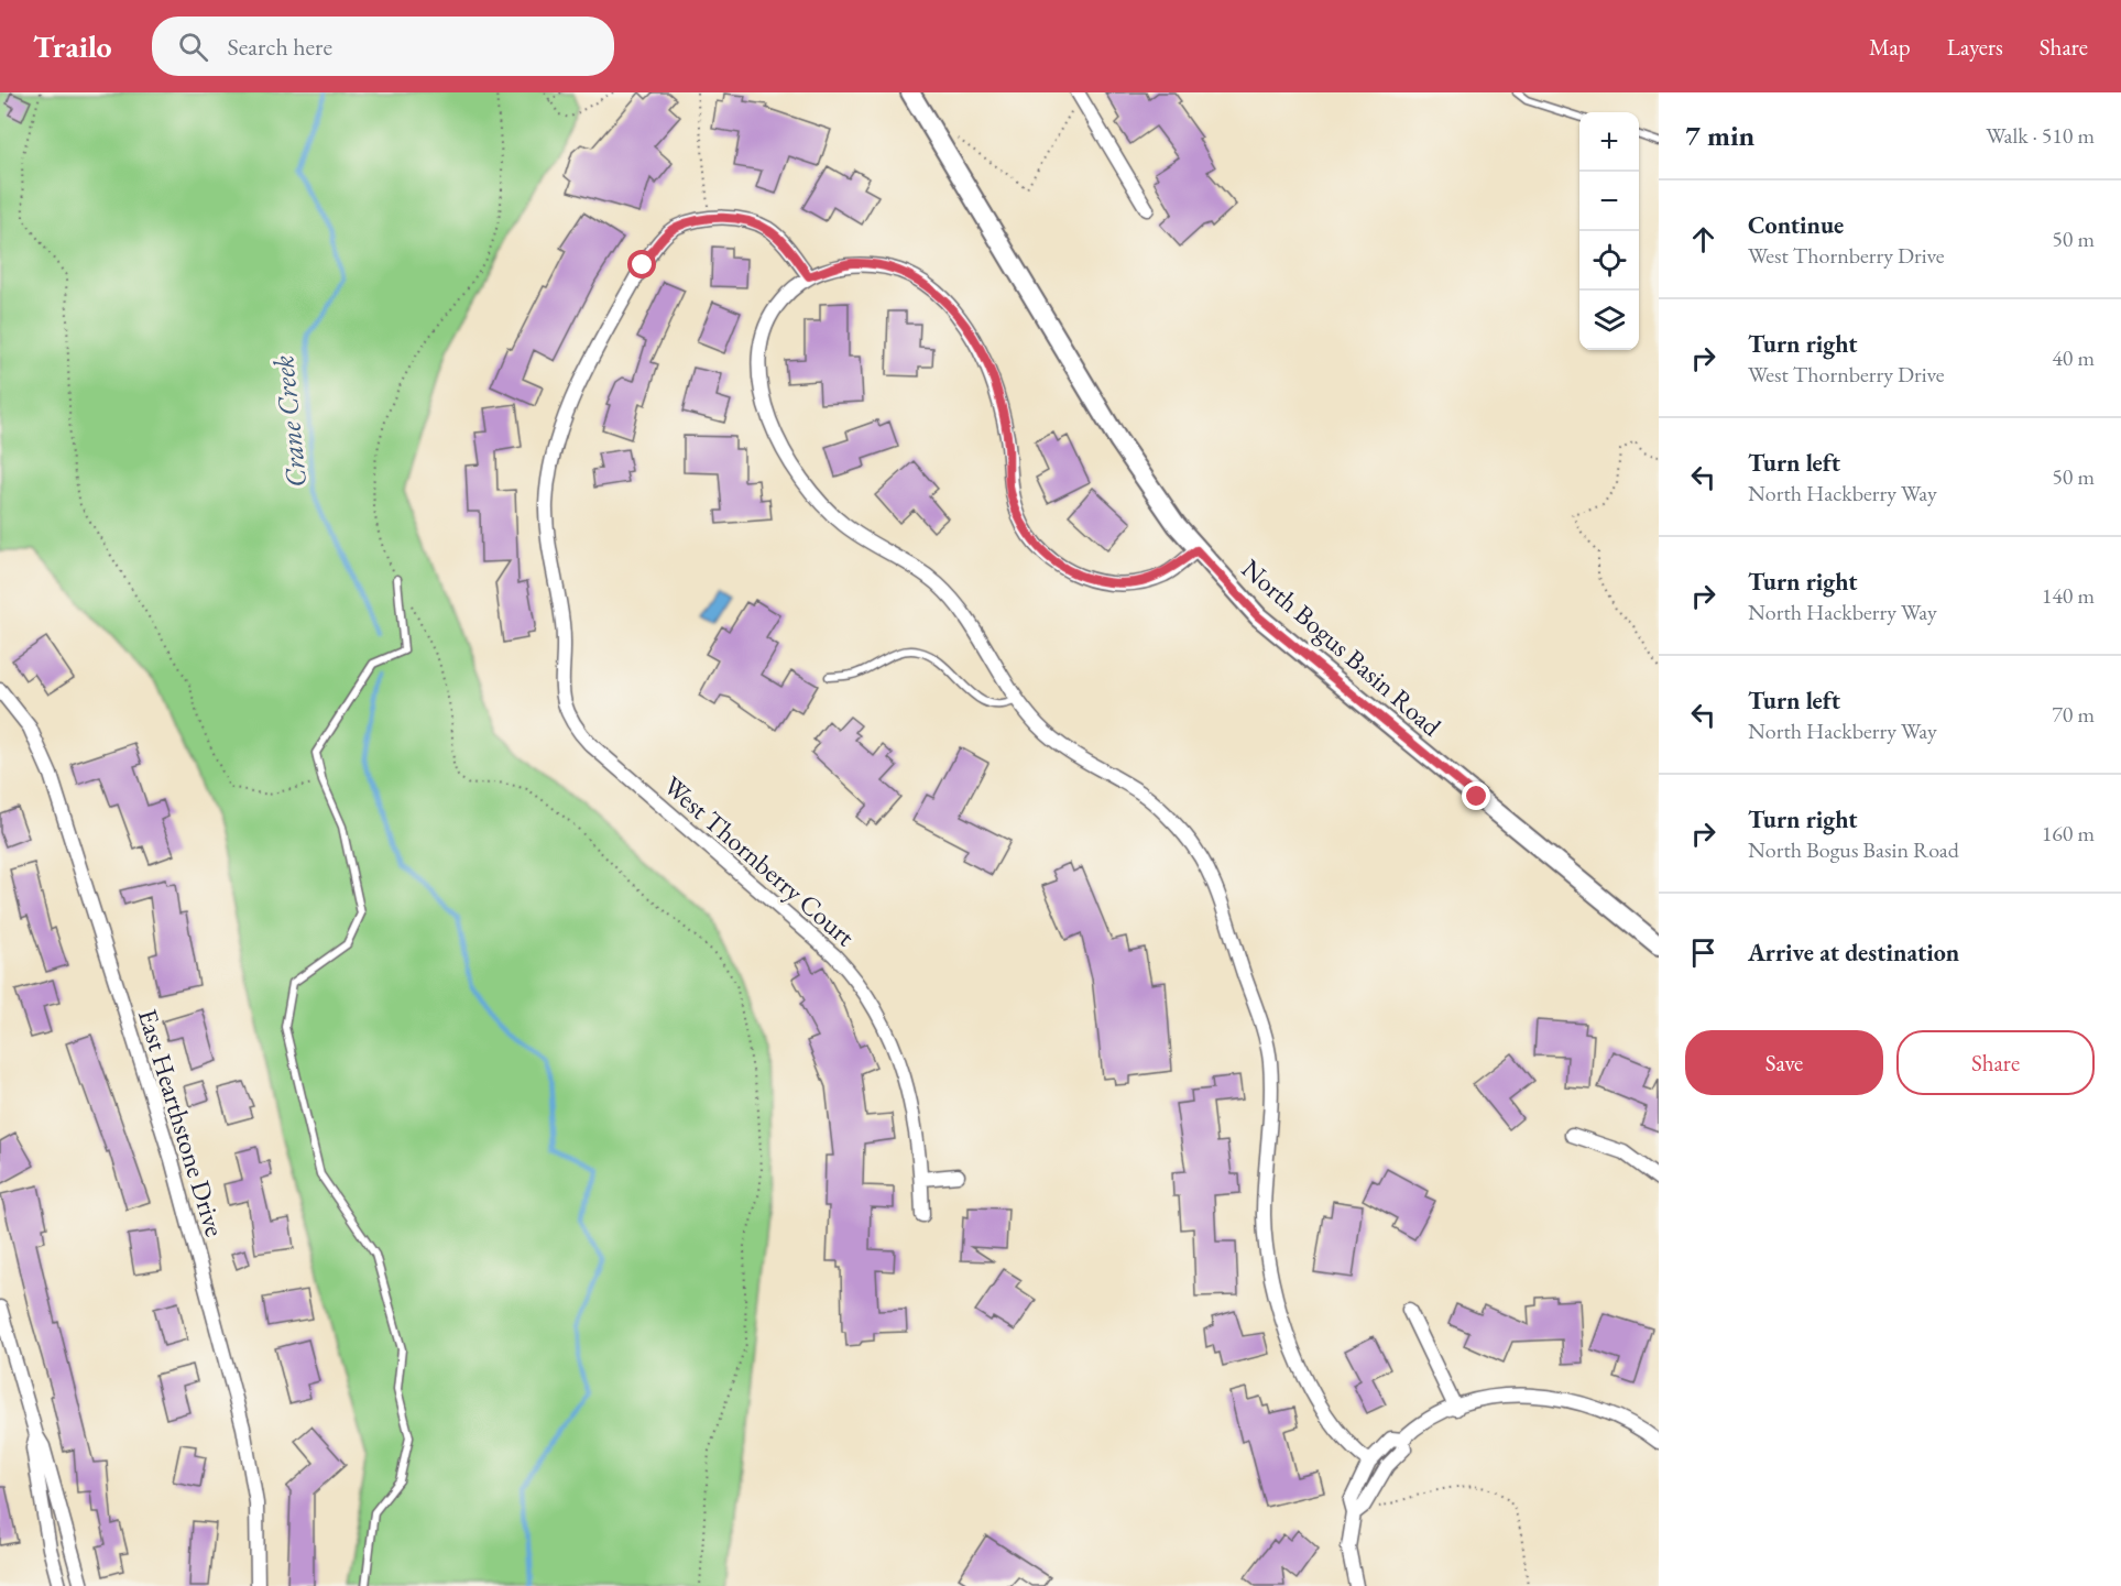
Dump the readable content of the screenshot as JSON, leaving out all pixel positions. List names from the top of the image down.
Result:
{
  "streets": {
    "street": ["North Bogus Basin Road", "West Thornberry Court", "East Hearthstone Drive"]
  },
  "water": ["Crane Creek"],
  "page": {
    "header": "Trailo",
    "search": "Search here",
    "nav": ["Map", "Layers", "Share"],
    "heading": ["7 min", "Walk · 510 m"],
    "map_buttons": ["+", "−"],
    "list": [
      ["Continue", "West Thornberry Drive", "50 m"],
      ["Turn right", "West Thornberry Drive", "40 m"],
      ["Turn left", "North Hackberry Way", "50 m"],
      ["Turn right", "North Hackberry Way", "140 m"],
      ["Turn left", "North Hackberry Way", "70 m"],
      ["Turn right", "North Bogus Basin Road", "160 m"],
      "Arrive at destination"
    ],
    "buttons": ["Save", "Share"]
  }
}
